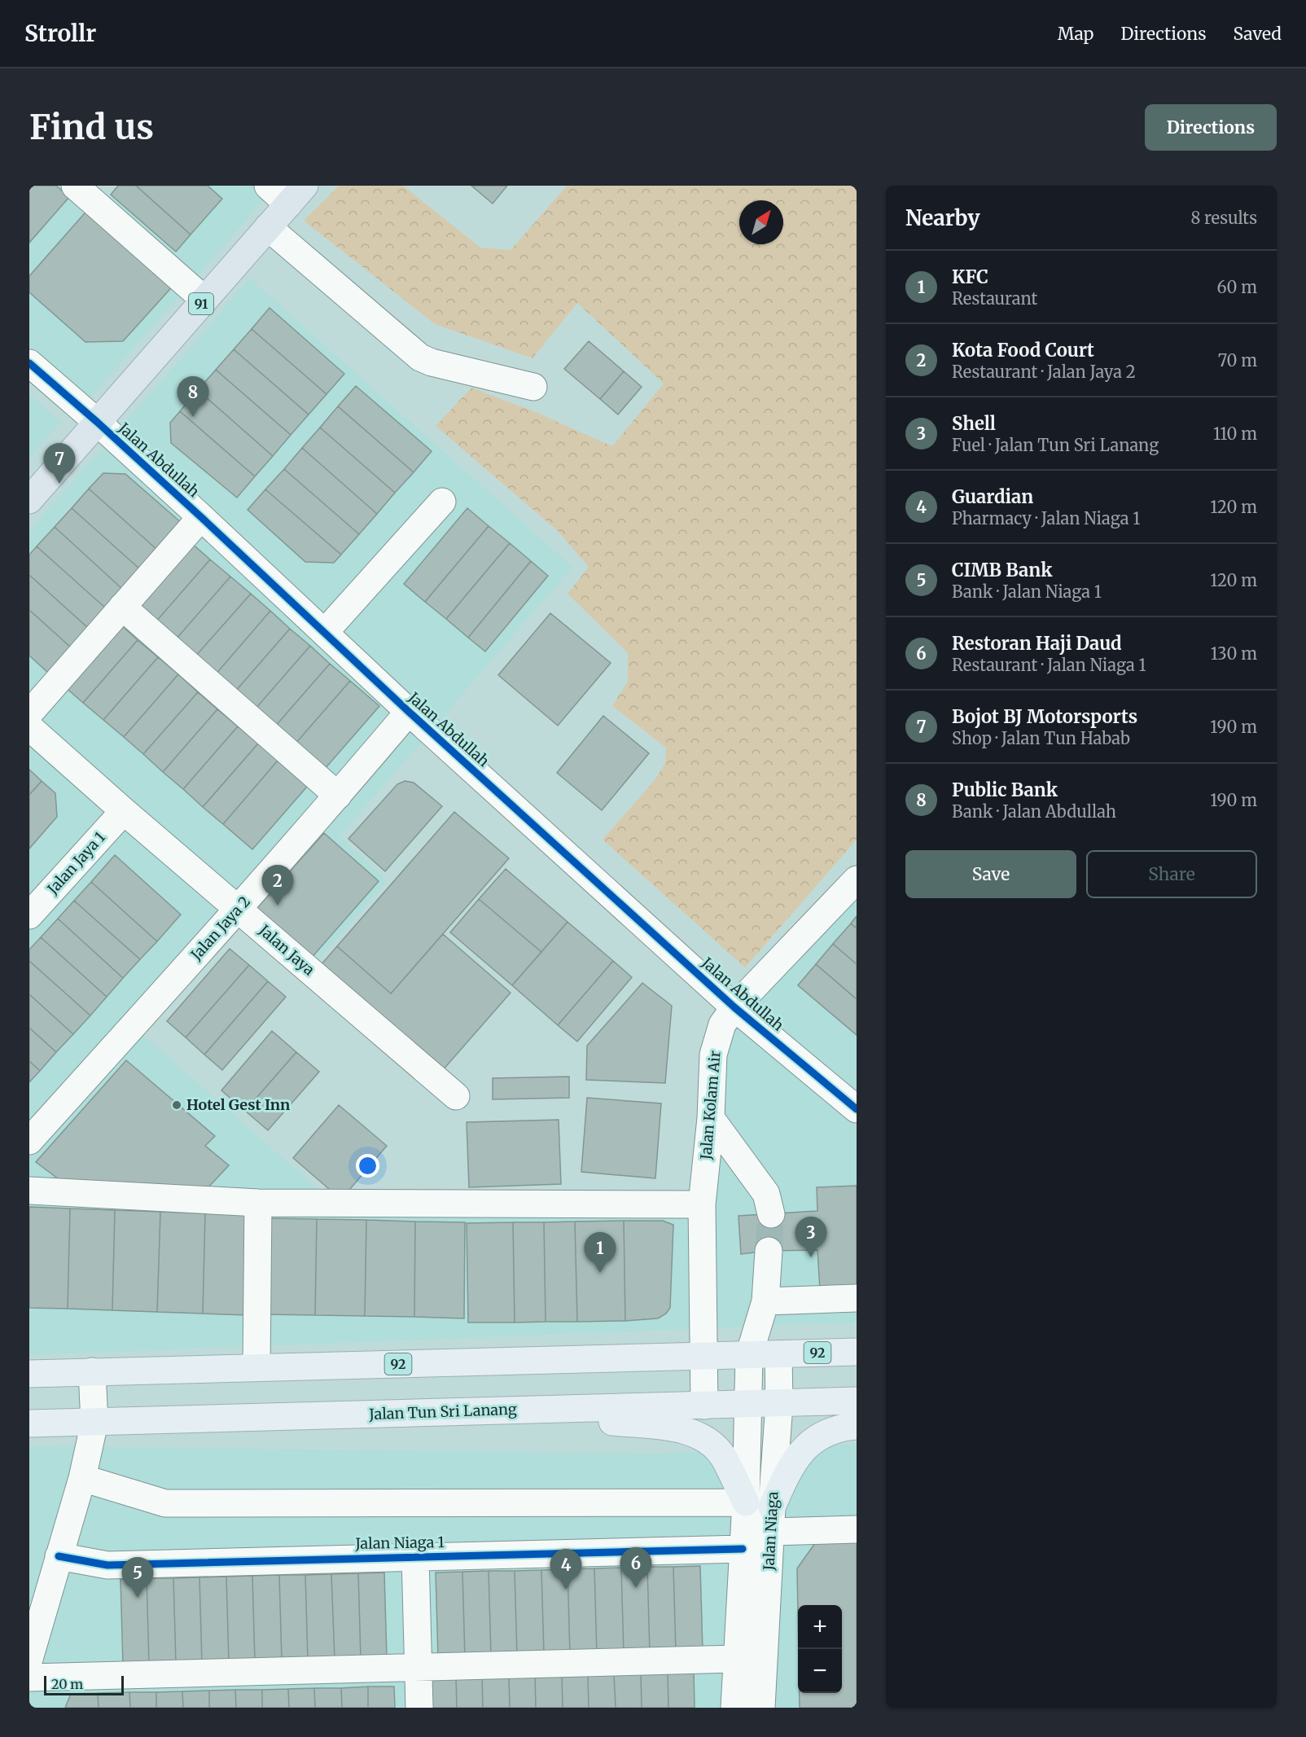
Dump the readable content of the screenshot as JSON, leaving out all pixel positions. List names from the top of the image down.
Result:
{
  "streets": {
    "highway": ["91"],
    "main road": ["92", "Jalan Tun Sri Lanang"],
    "street": [
      "Jalan Abdullah",
      "Jalan Jaya 1",
      "Jalan Jaya 2",
      "Jalan Jaya",
      "Jalan Kolam Air",
      "Jalan Niaga",
      "Jalan Niaga 1"
    ]
  },
  "crossings": [
    ["91", "Jalan Abdullah"],
    ["Jalan Abdullah", "Jalan Jaya 2"],
    ["Jalan Abdullah", "Jalan Kolam Air"],
    ["Jalan Jaya 1", "Jalan Jaya"],
    ["Jalan Jaya 2", "Jalan Jaya"],
    ["Jalan Kolam Air", "92"],
    ["Jalan Kolam Air", "Jalan Tun Sri Lanang"],
    ["92", "Jalan Niaga"],
    ["Jalan Tun Sri Lanang", "Jalan Niaga"],
    ["Jalan Niaga", "Jalan Niaga 1"]
  ],
  "places": ["Hotel Gest Inn"],
  "scale_bar": "20 m",
  "north": "top right",
  "page": {
    "header": "Strollr",
    "nav": ["Map", "Directions", "Saved"],
    "buttons": [
      "Directions",
      ["Save", "Share"]
    ],
    "title": "Find us",
    "heading": ["Nearby", "8 results"],
    "list": [
      {
        "mark": "1",
        "name": "KFC",
        "note": "Restaurant",
        "value": "60 m"
      },
      {
        "mark": "2",
        "name": "Kota Food Court",
        "note": "Restaurant · Jalan Jaya 2",
        "value": "70 m"
      },
      {
        "mark": "3",
        "name": "Shell",
        "note": "Fuel · Jalan Tun Sri Lanang",
        "value": "110 m"
      },
      {
        "mark": "4",
        "name": "Guardian",
        "note": "Pharmacy · Jalan Niaga 1",
        "value": "120 m"
      },
      {
        "mark": "5",
        "name": "CIMB Bank",
        "note": "Bank · Jalan Niaga 1",
        "value": "120 m"
      },
      {
        "mark": "6",
        "name": "Restoran Haji Daud",
        "note": "Restaurant · Jalan Niaga 1",
        "value": "130 m"
      },
      {
        "mark": "7",
        "name": "Bojot BJ Motorsports",
        "note": "Shop · Jalan Tun Habab",
        "value": "190 m"
      },
      {
        "mark": "8",
        "name": "Public Bank",
        "note": "Bank · Jalan Abdullah",
        "value": "190 m"
      }
    ],
    "pins": [
      "8",
      "7",
      "2",
      "3",
      "1",
      "6",
      "4",
      "5"
    ],
    "map_buttons": ["+", "−"],
    "scale": "20 m"
  }
}
